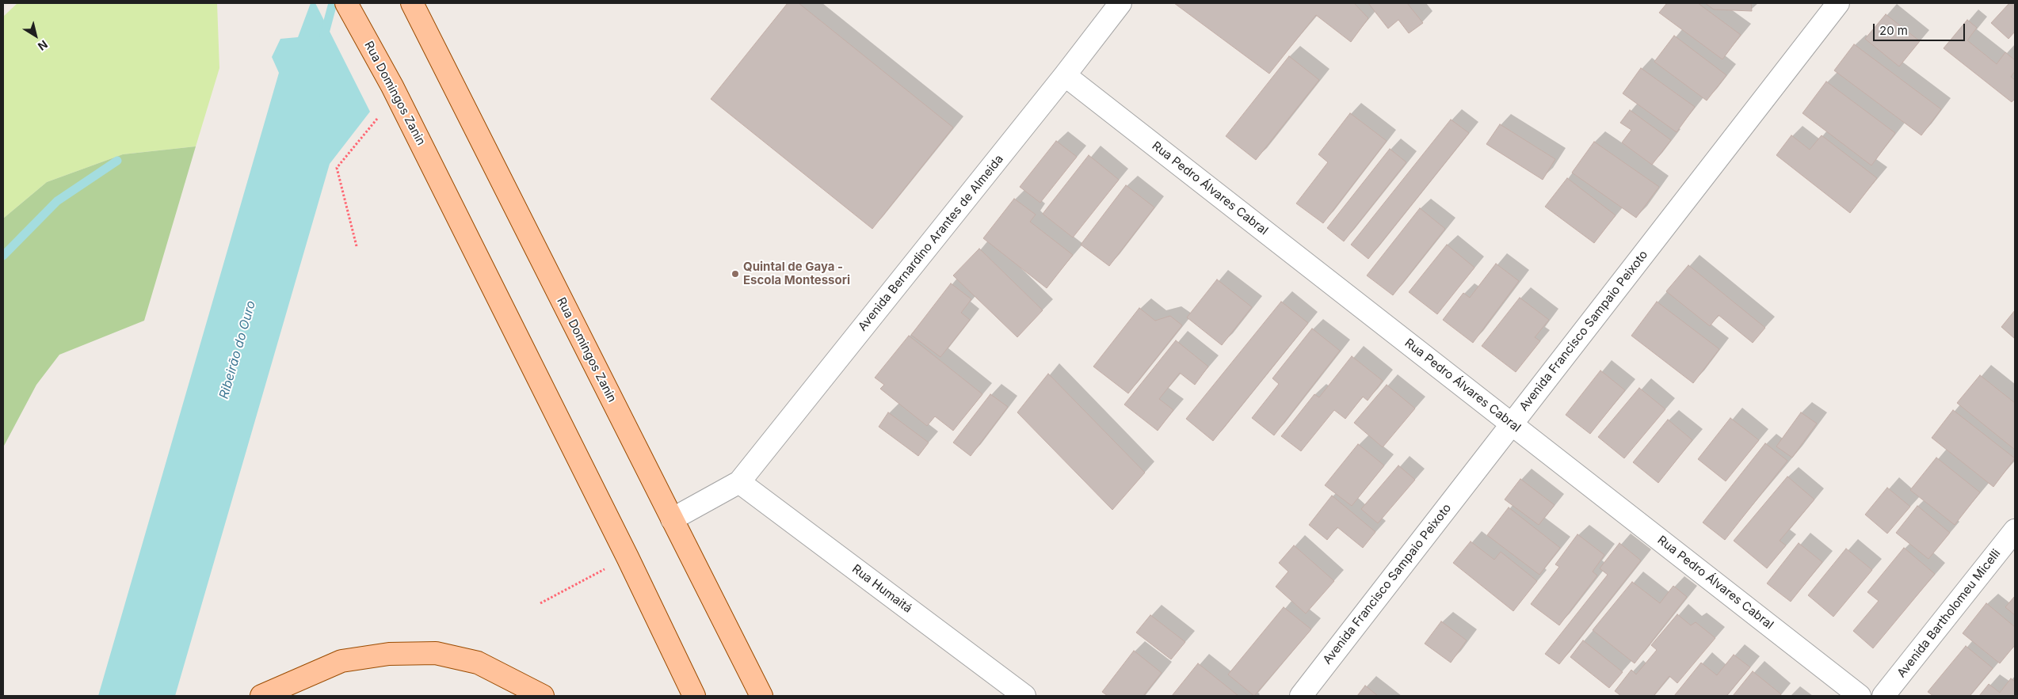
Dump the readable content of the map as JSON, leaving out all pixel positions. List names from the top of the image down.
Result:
{
  "streets": {
    "main road": ["Rua Domingos Zanin"],
    "street": [
      "Rua Pedro Álvares Cabral",
      "Avenida Bernardino Arantes de Almeida",
      "Avenida Francisco Sampaio Peixoto",
      "Rua Humaitá",
      "Avenida Bartholomeu Micelli"
    ]
  },
  "crossings": [
    ["Rua Pedro Álvares Cabral", "Avenida Bernardino Arantes de Almeida"],
    ["Rua Pedro Álvares Cabral", "Avenida Francisco Sampaio Peixoto"],
    ["Avenida Bernardino Arantes de Almeida", "Rua Humaitá"]
  ],
  "water": ["Ribeirão do Ouro"],
  "places": ["Quintal de Gaya - Escola Montessori"],
  "scale_bar": "20 m",
  "north": "bottom right"
}
